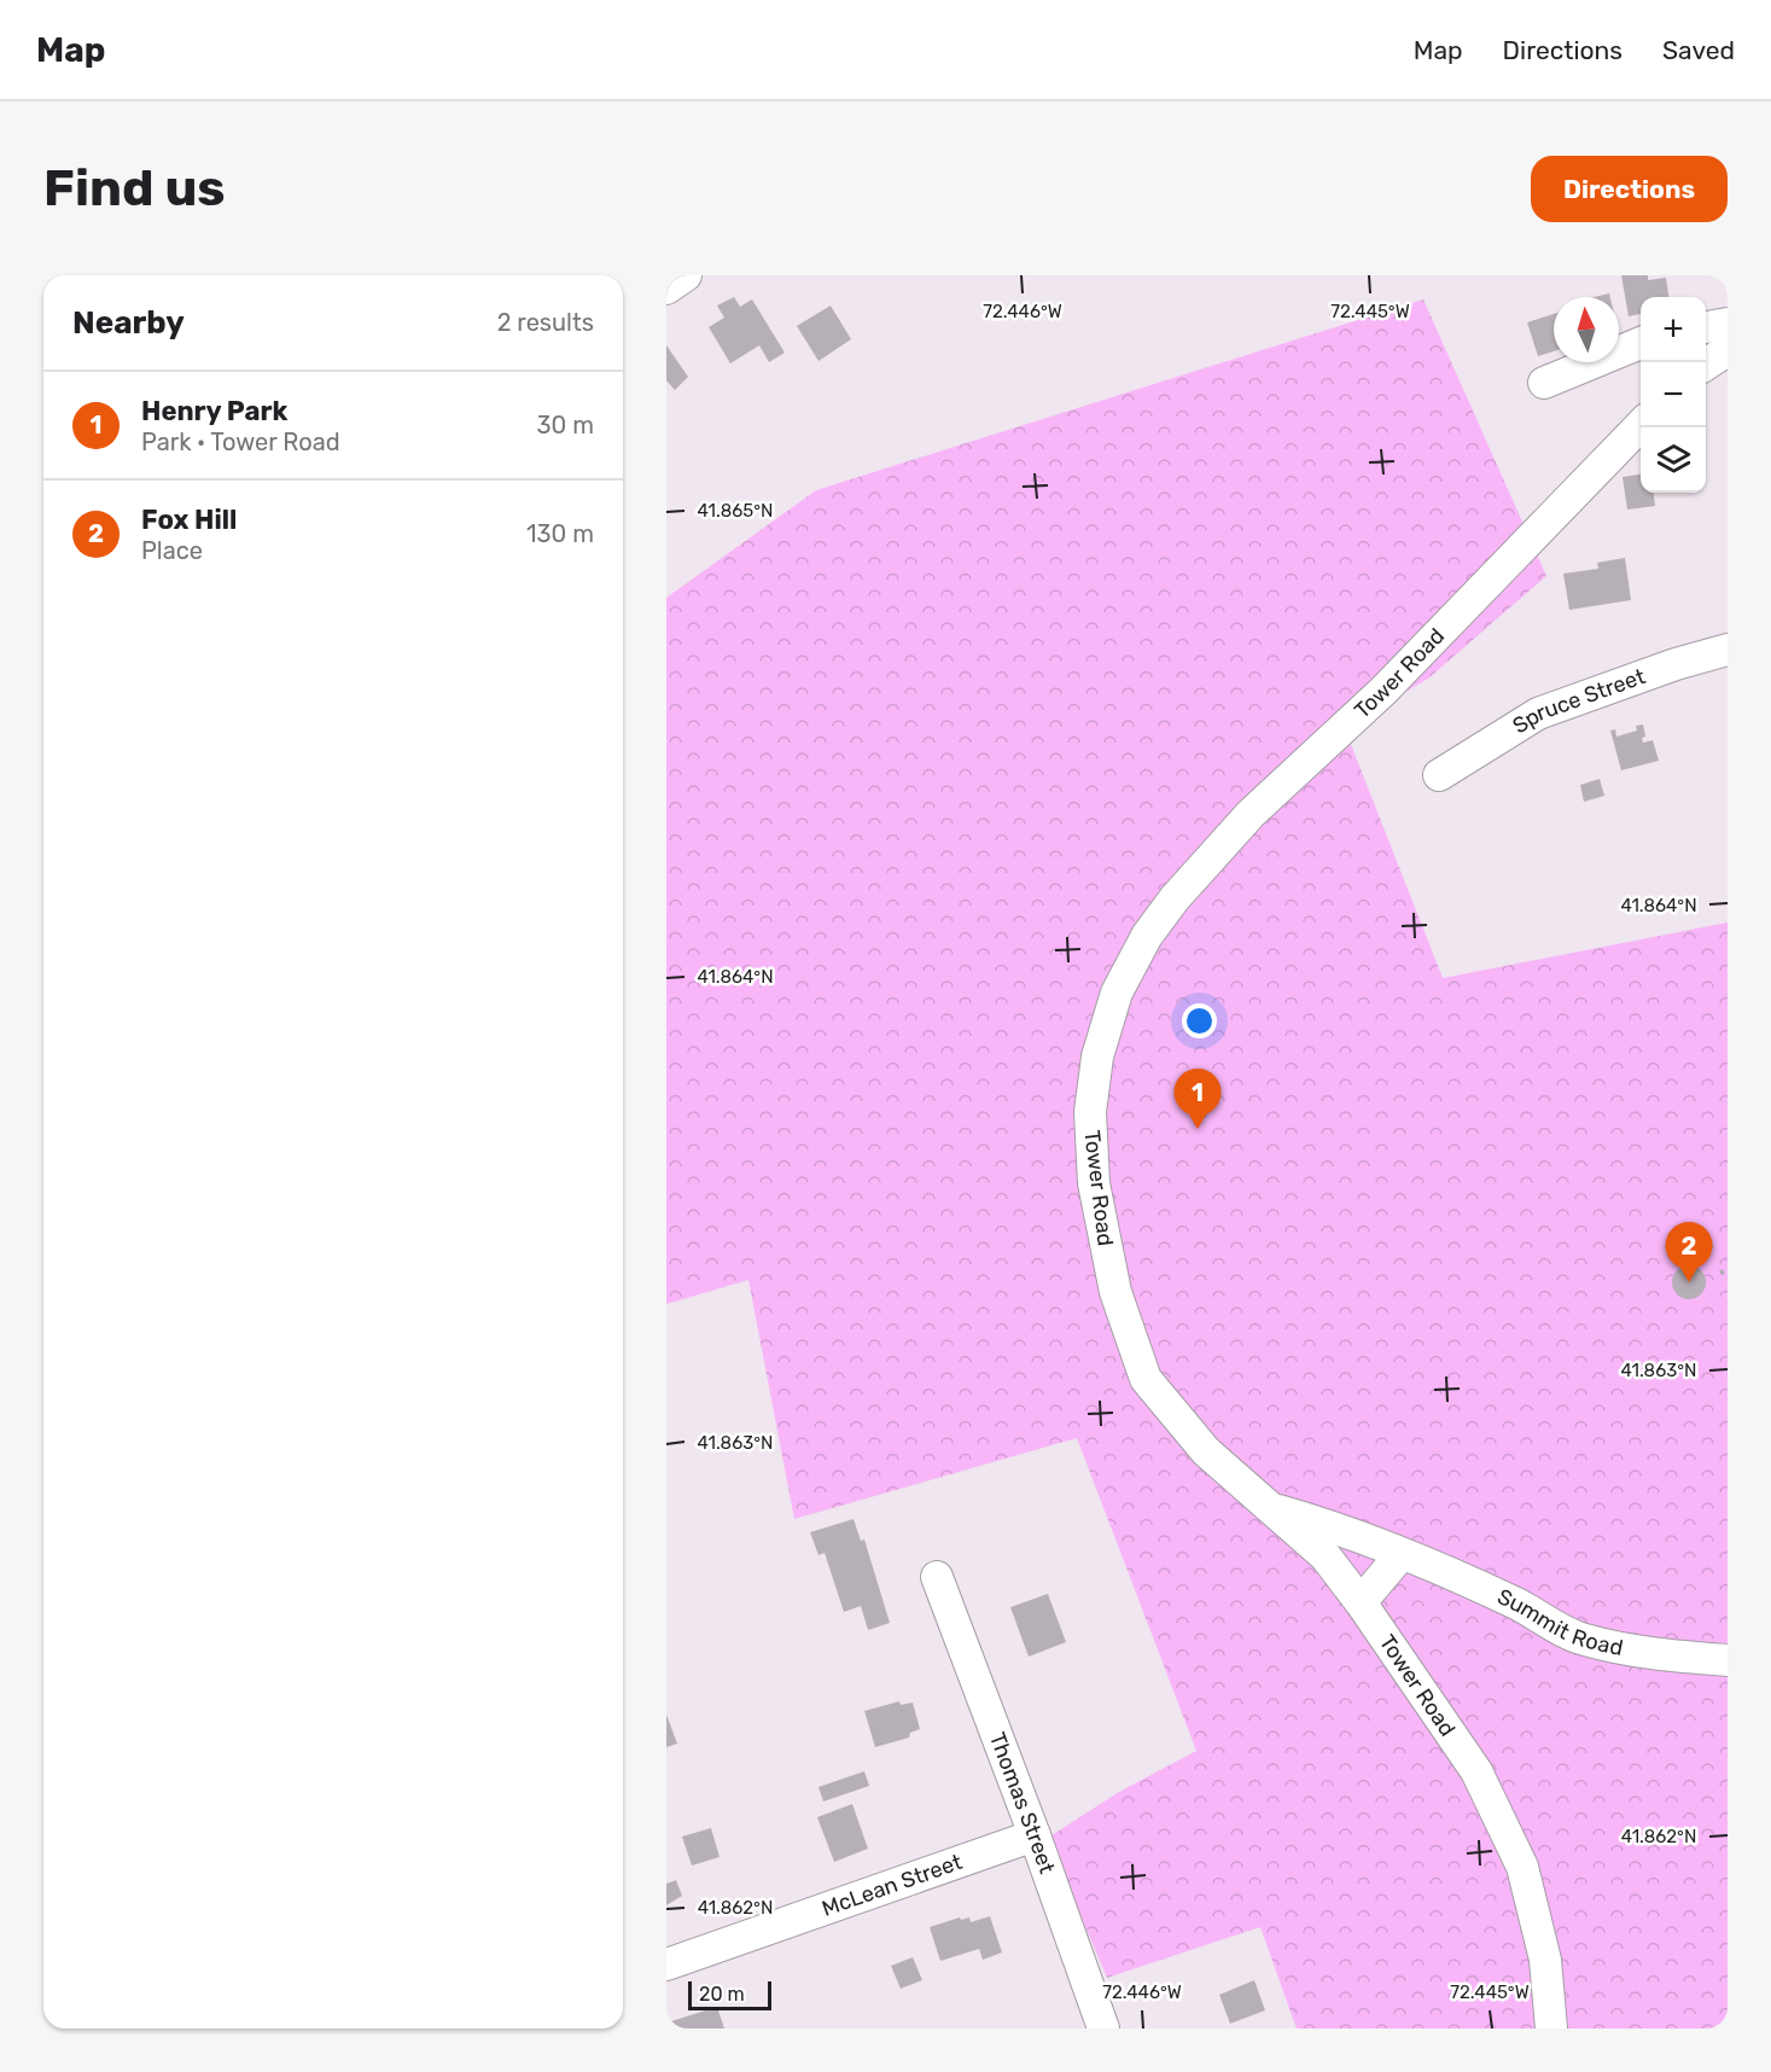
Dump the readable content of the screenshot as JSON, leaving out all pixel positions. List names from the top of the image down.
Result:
{
  "streets": {
    "street": [
      "Tower Road",
      "Spruce Street",
      "Summit Road",
      "Thomas Street",
      "McLean Street"
    ]
  },
  "crossings": [
    ["Tower Road", "Summit Road"],
    ["Thomas Street", "McLean Street"]
  ],
  "scale_bar": "20 m",
  "north": "top",
  "page": {
    "header": "Map",
    "nav": ["Map", "Directions", "Saved"],
    "buttons": "Directions",
    "title": "Find us",
    "heading": ["Nearby", "2 results"],
    "map_buttons": ["+", "−"],
    "list": [
      {
        "mark": "1",
        "name": "Henry Park",
        "note": "Park · Tower Road",
        "value": "30 m"
      },
      {
        "mark": "2",
        "name": "Fox Hill",
        "note": "Place",
        "value": "130 m"
      }
    ],
    "pins": ["1", "2"],
    "scale": "20 m"
  },
  "coordinates": [
    "72.446°W",
    "72.445°W",
    "41.865°N",
    "41.864°N",
    "41.863°N",
    "41.862°N"
  ]
}
